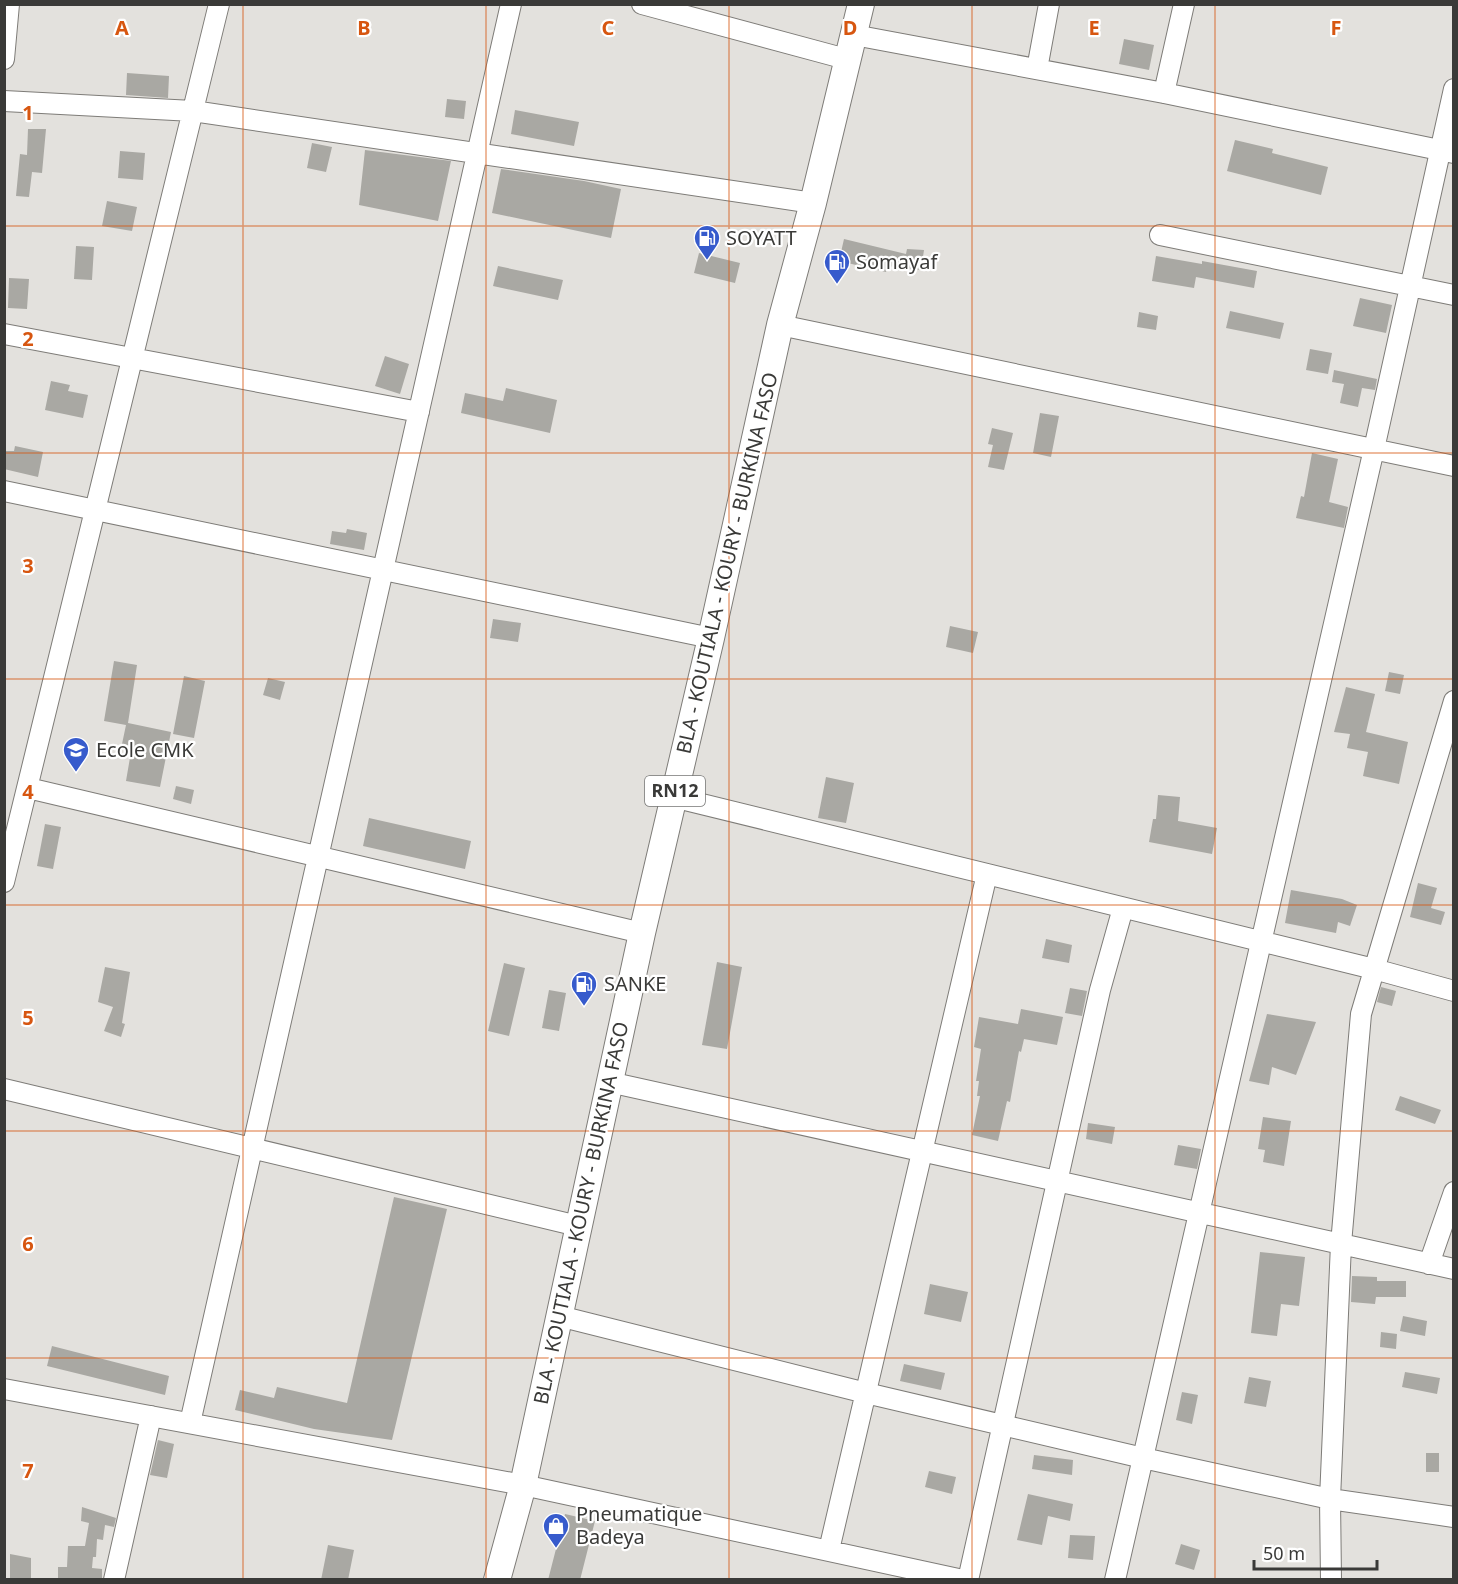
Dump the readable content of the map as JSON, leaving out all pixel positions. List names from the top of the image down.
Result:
{
  "streets": {
    "main road": ["BLA - KOUTIALA - KOURY - BURKINA FASO", "RN12"]
  },
  "places": {
    "fuel station": ["SOYATT", "Somayaf", "SANKE"],
    "school or university": ["Ecole CMK"],
    "shop": ["Pneumatique Badeya"]
  },
  "scale_bar": "50 m",
  "grid": {
    "columns": [
      "A",
      "B",
      "C",
      "D",
      "E",
      "F"
    ],
    "rows": [
      "1",
      "2",
      "3",
      "4",
      "5",
      "6",
      "7"
    ]
  }
}
